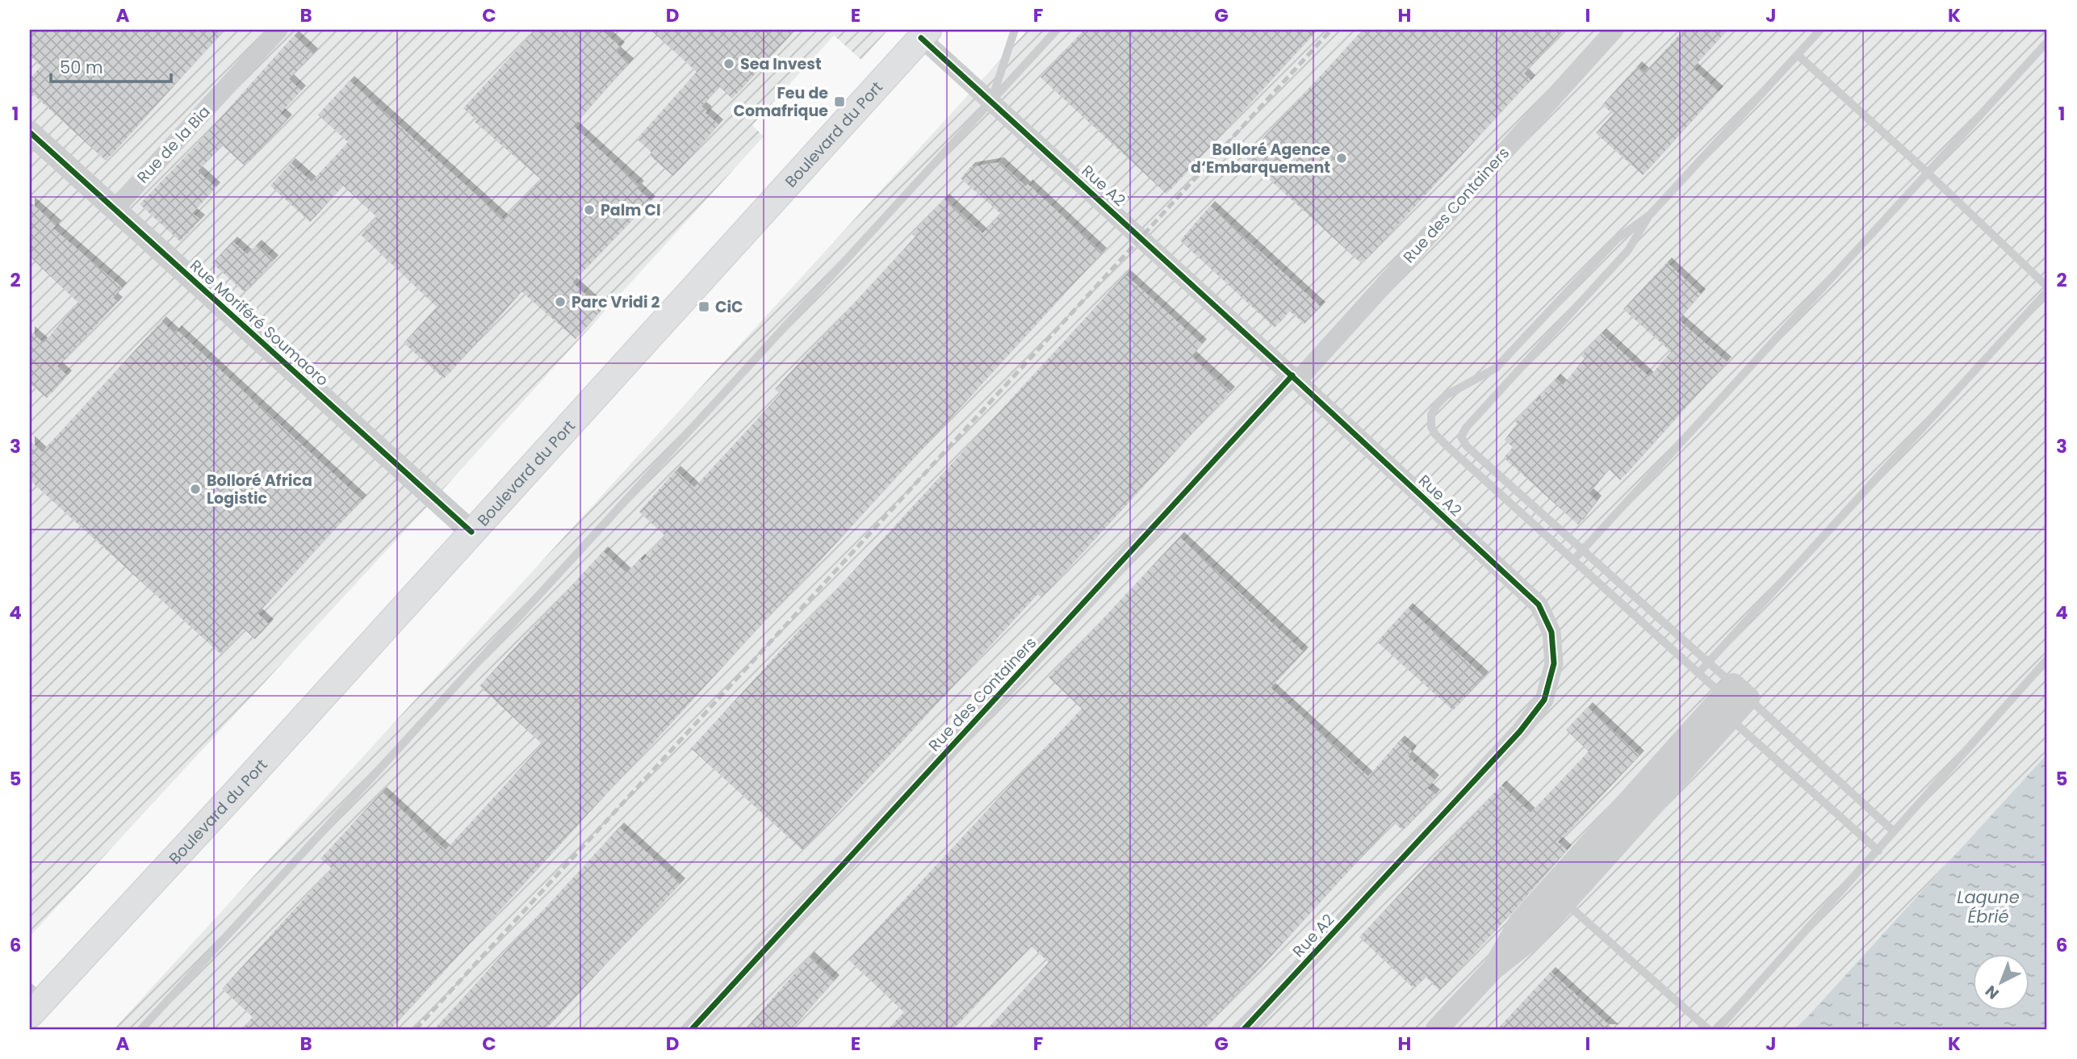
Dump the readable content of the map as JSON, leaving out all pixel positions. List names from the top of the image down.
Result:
{
  "streets": {
    "main road": ["Boulevard du Port"],
    "street": [
      "Rue de la Bia",
      "Rue A2",
      "Rue des Containers",
      "Rue Moriféré Soumaoro"
    ]
  },
  "crossings": [
    ["Boulevard du Port", "Rue A2"],
    ["Boulevard du Port", "Rue Moriféré Soumaoro"],
    ["Rue de la Bia", "Rue Moriféré Soumaoro"],
    ["Rue A2", "Rue des Containers"]
  ],
  "water": ["Lagune Ébrié"],
  "places": {
    "other": [
      "Sea Invest",
      "Bolloré Agence d‘Embarquement",
      "Palm CI",
      "Parc Vridi 2",
      "Bolloré Africa Logistic"
    ],
    "transit": ["Feu de Comafrique", "CiC"]
  },
  "scale_bar": "50 m",
  "north": "bottom left",
  "grid": {
    "columns": [
      "A",
      "B",
      "C",
      "D",
      "E",
      "F",
      "G",
      "H",
      "I",
      "J",
      "K"
    ],
    "rows": [
      "1",
      "2",
      "3",
      "4",
      "5",
      "6"
    ]
  }
}
